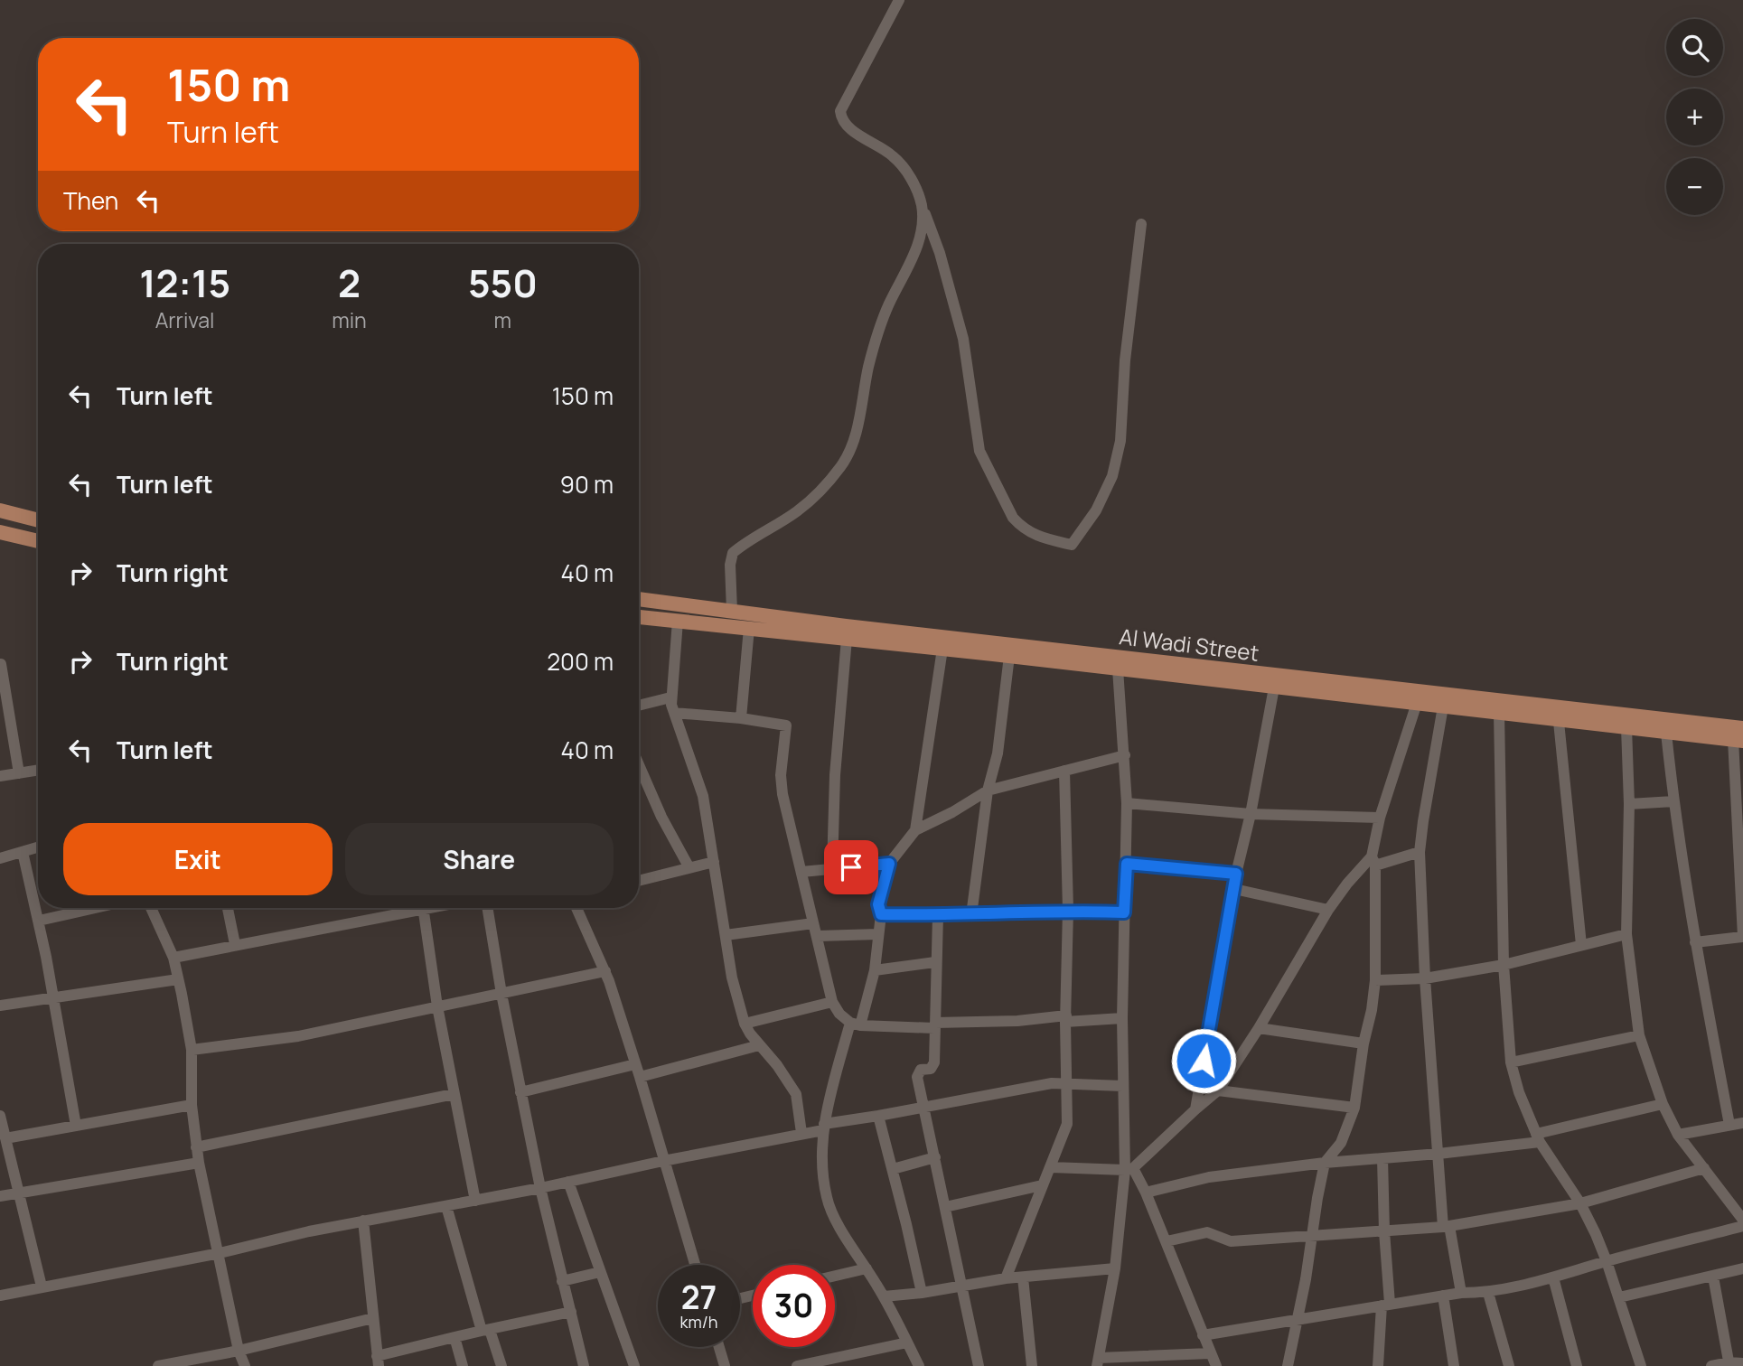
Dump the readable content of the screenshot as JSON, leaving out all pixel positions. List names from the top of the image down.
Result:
{
  "streets": {
    "main road": ["Al Wadi Street"]
  },
  "page": {
    "map_buttons": ["+", "−"],
    "turn": ["150 m", "Turn left"],
    "then": "Then",
    "eta": [
      "12:15",
      "Arrival",
      "2",
      "min",
      "550",
      "m"
    ],
    "list": [
      {
        "name": "Turn left",
        "value": "150 m"
      },
      {
        "name": "Turn left",
        "value": "90 m"
      },
      {
        "name": "Turn right",
        "value": "40 m"
      },
      {
        "name": "Turn right",
        "value": "200 m"
      },
      {
        "name": "Turn left",
        "value": "40 m"
      }
    ],
    "buttons": ["Exit", "Share"],
    "speed": "27 km/h",
    "limit": "30"
  }
}
